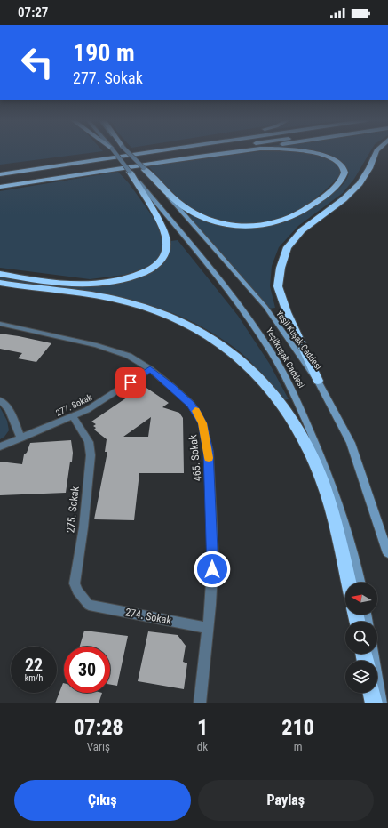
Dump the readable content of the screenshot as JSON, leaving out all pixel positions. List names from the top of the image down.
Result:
{
  "streets": {
    "main road": ["Yeşil Kuşak Caddesi", "Yeşilkuşak Caddesi"],
    "street": [
      "277. Sokak",
      "465. Sokak",
      "275. Sokak",
      "274. Sokak"
    ]
  },
  "crossings": [
    ["277. Sokak", "465. Sokak"],
    ["277. Sokak", "275. Sokak"],
    ["465. Sokak", "274. Sokak"],
    ["275. Sokak", "274. Sokak"]
  ],
  "north": "left",
  "page": {
    "status": "07:27",
    "turn": ["190 m", "277. Sokak"],
    "speed": "22 km/h",
    "limit": "30",
    "eta": [
      "07:28",
      "Varış",
      "1",
      "dk",
      "210",
      "m"
    ],
    "buttons": ["Çıkış", "Paylaş"]
  }
}
